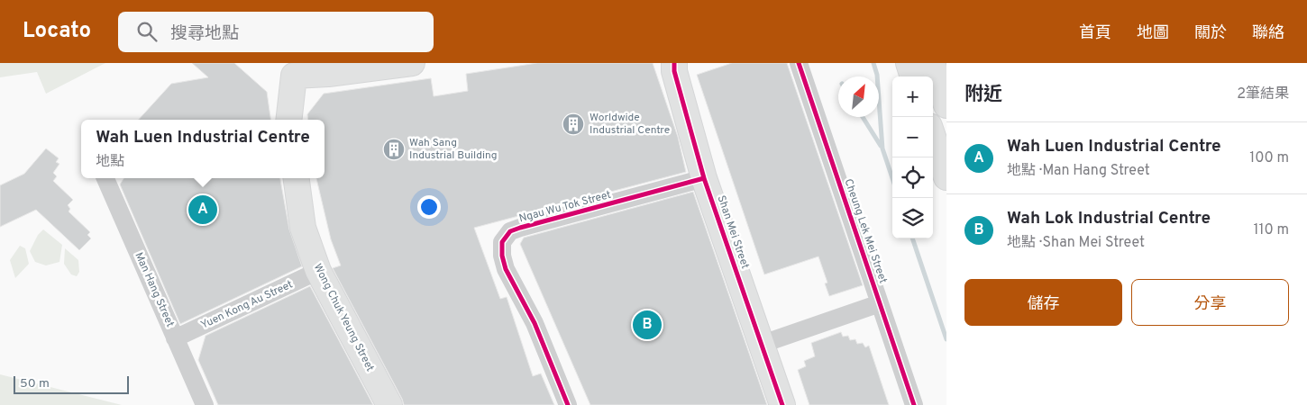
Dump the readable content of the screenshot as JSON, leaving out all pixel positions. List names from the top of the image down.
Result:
{
  "streets": {
    "street": [
      "Ngau Wu Tok Street",
      "Cheung Lek Mei Street",
      "Shan Mei Street",
      "Man Hang Street",
      "Yuen Kong Au Street",
      "Wong Chuk Yeung Street"
    ]
  },
  "crossings": [
    ["Ngau Wu Tok Street", "Shan Mei Street"],
    ["Man Hang Street", "Yuen Kong Au Street"],
    ["Yuen Kong Au Street", "Wong Chuk Yeung Street"]
  ],
  "places": {
    "building": ["Worldwide Industrial Centre", "Wah Sang Industrial Building"]
  },
  "scale_bar": "50 m",
  "north": "top right",
  "page": {
    "header": "Locato",
    "search": "搜尋地點",
    "nav": [
      "首頁",
      "地圖",
      "關於",
      "聯絡"
    ],
    "heading": ["附近", "2筆結果"],
    "map_buttons": ["+", "−"],
    "popup": ["Wah Luen Industrial Centre", "地點"],
    "list": [
      {
        "mark": "A",
        "name": "Wah Luen Industrial Centre",
        "note": "地點 · Man Hang Street",
        "value": "100 m"
      },
      {
        "mark": "B",
        "name": "Wah Lok Industrial Centre",
        "note": "地點 · Shan Mei Street",
        "value": "110 m"
      }
    ],
    "pins": ["A", "B"],
    "buttons": ["儲存", "分享"],
    "scale": "50 m"
  }
}
